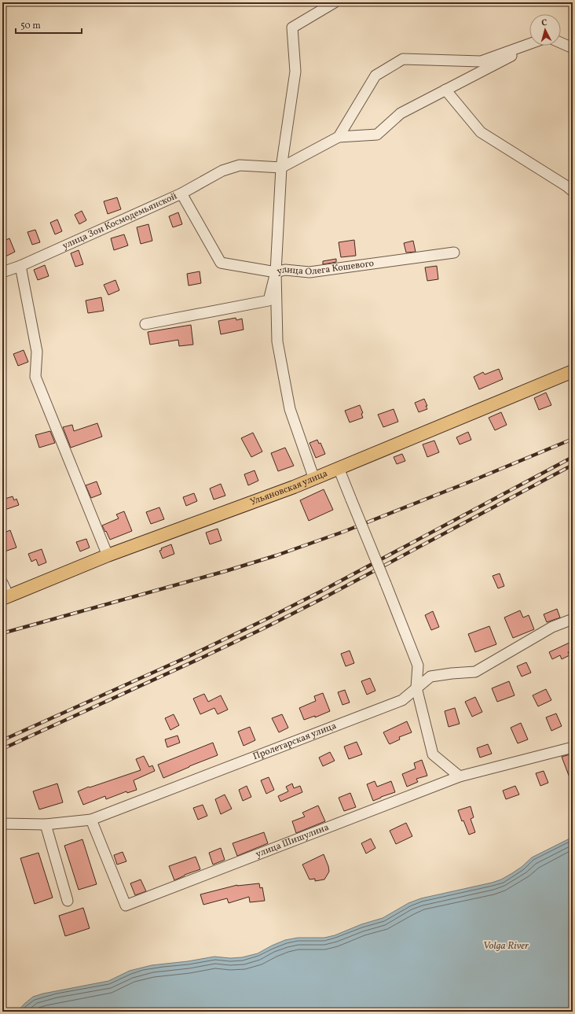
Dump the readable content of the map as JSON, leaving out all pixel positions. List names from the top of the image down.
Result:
{
  "streets": {
    "main road": ["Ульяновская улица"],
    "street": [
      "улица Зои Космодемьянской",
      "улица Олега Кошевого",
      "Пролетарская улица",
      "улица Шишулина"
    ]
  },
  "crossings": [
    ["улица Зои Космодемьянской", "улица Олега Кошевого"],
    ["Пролетарская улица", "улица Шишулина"]
  ],
  "water": ["Volga River"],
  "scale_bar": "50 m",
  "north": "top"
}
